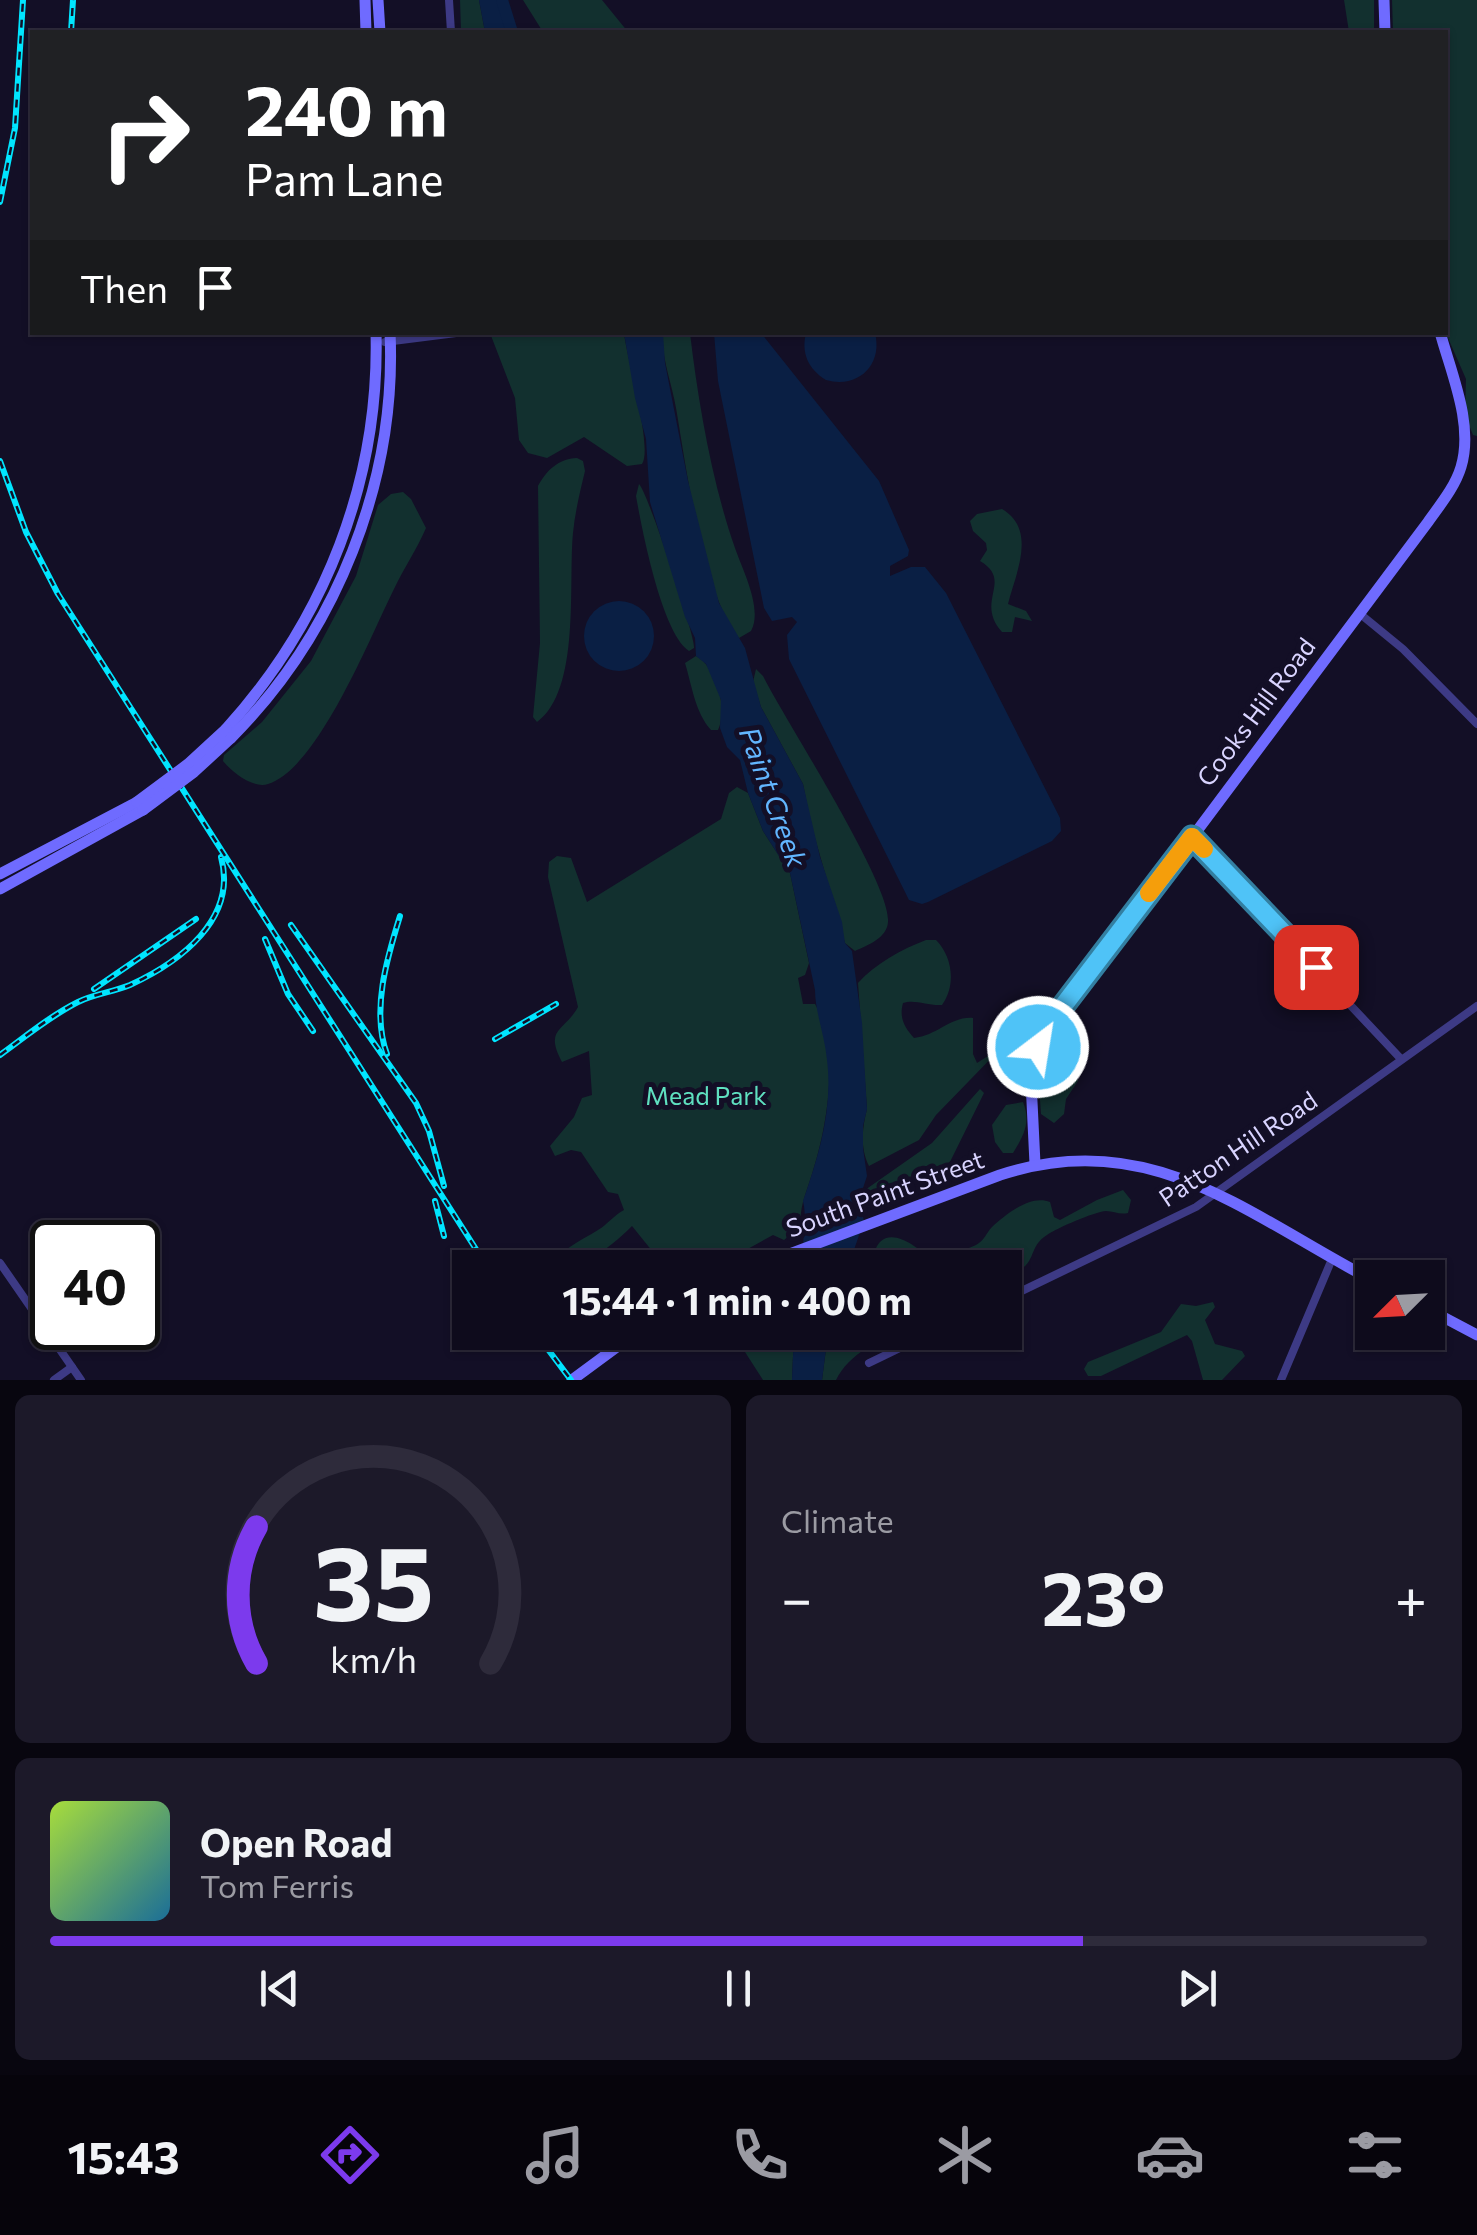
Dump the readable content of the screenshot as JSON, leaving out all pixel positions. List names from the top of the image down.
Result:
{
  "streets": {
    "main road": ["Cooks Hill Road", "South Paint Street"],
    "street": ["Patton Hill Road"]
  },
  "crossings": [
    ["Cooks Hill Road", "South Paint Street"],
    ["Patton Hill Road", "South Paint Street"]
  ],
  "water": ["Paint Creek"],
  "parks": ["Mead Park"],
  "north": "bottom left",
  "page": {
    "turn": ["240 m", "Pam Lane"],
    "then": "Then",
    "limit": "40",
    "trip": "15:44 · 1 min · 400 m",
    "tile": "Climate",
    "heat": ["−", "23°", "+"],
    "song": ["Open Road", "Tom Ferris"],
    "tabs": "15:43",
    "gauge": ["35", "km/h"]
  }
}
